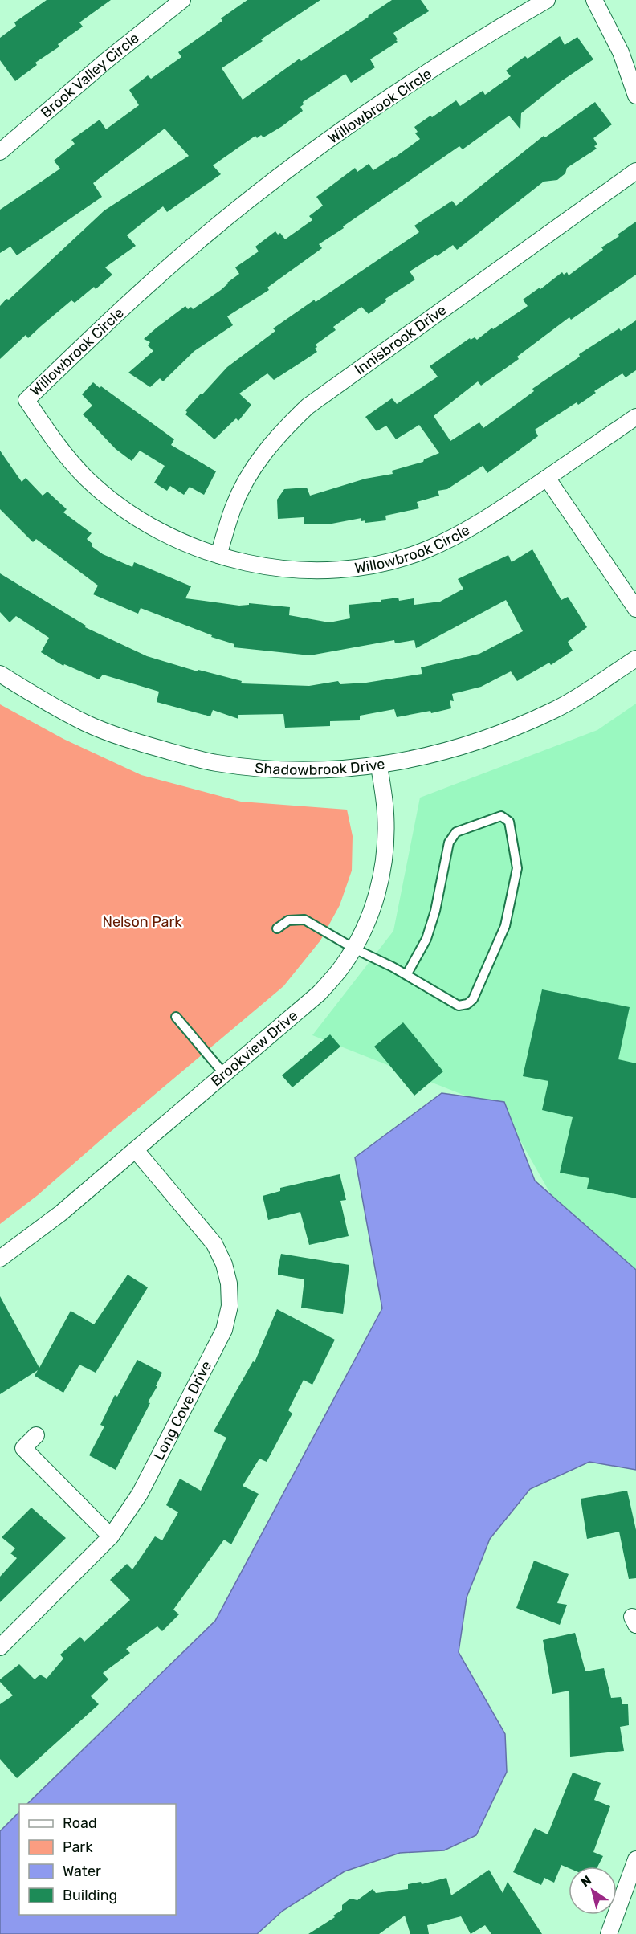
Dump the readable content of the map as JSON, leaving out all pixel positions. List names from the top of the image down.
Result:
{
  "streets": {
    "street": [
      "Brook Valley Circle",
      "Willowbrook Circle",
      "Innisbrook Drive",
      "Shadowbrook Drive",
      "Brookview Drive",
      "Long Cove Drive"
    ]
  },
  "crossings": [
    ["Willowbrook Circle", "Innisbrook Drive"],
    ["Shadowbrook Drive", "Brookview Drive"],
    ["Brookview Drive", "Long Cove Drive"]
  ],
  "parks": ["Nelson Park"],
  "legend": [
    "Road",
    "Park",
    "Water",
    "Building"
  ],
  "north": "top left"
}
